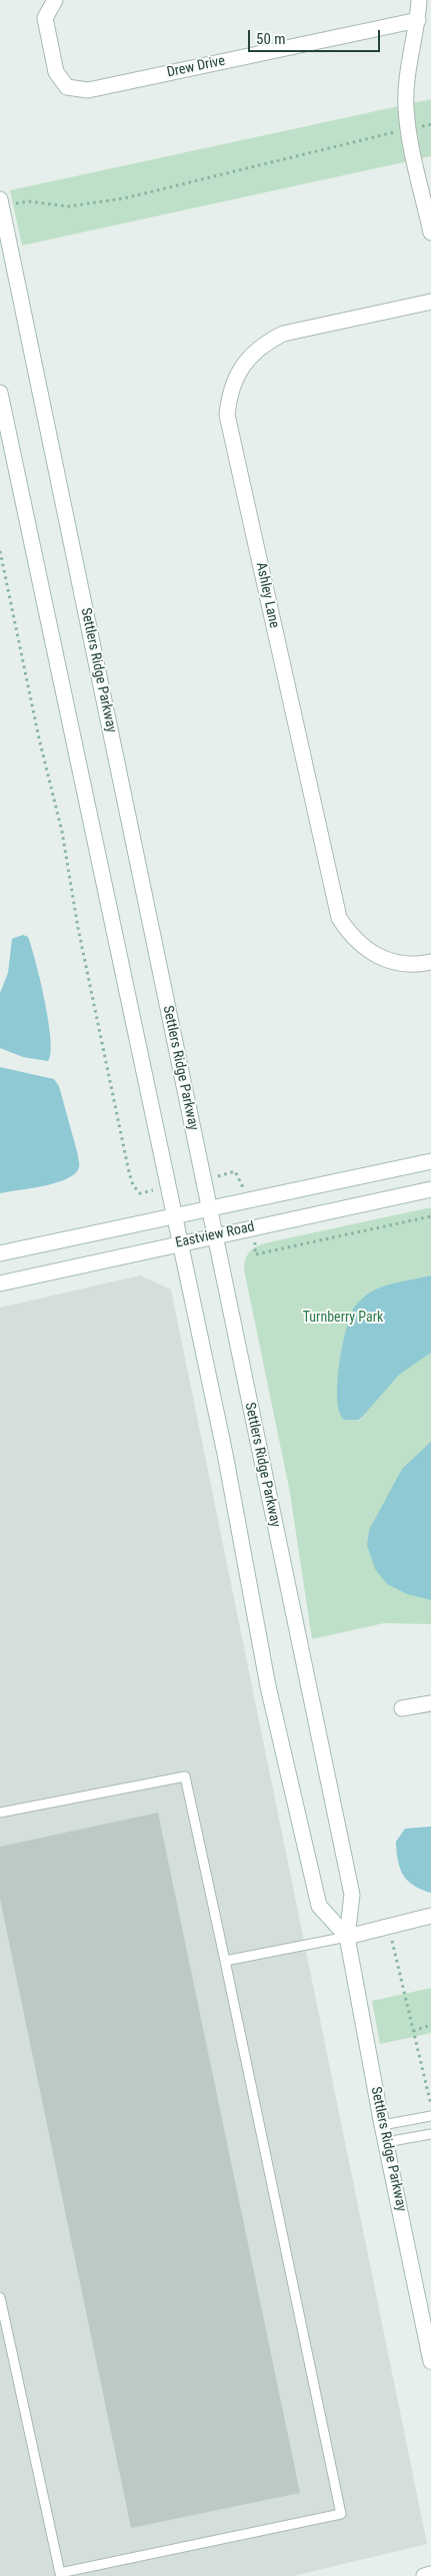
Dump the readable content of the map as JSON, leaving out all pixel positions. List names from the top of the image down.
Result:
{
  "streets": {
    "street": [
      "Drew Drive",
      "Ashley Lane",
      "Settlers Ridge Parkway",
      "Eastview Road"
    ]
  },
  "crossings": [
    ["Settlers Ridge Parkway", "Eastview Road"]
  ],
  "parks": ["Turnberry Park"],
  "scale_bar": "50 m"
}
